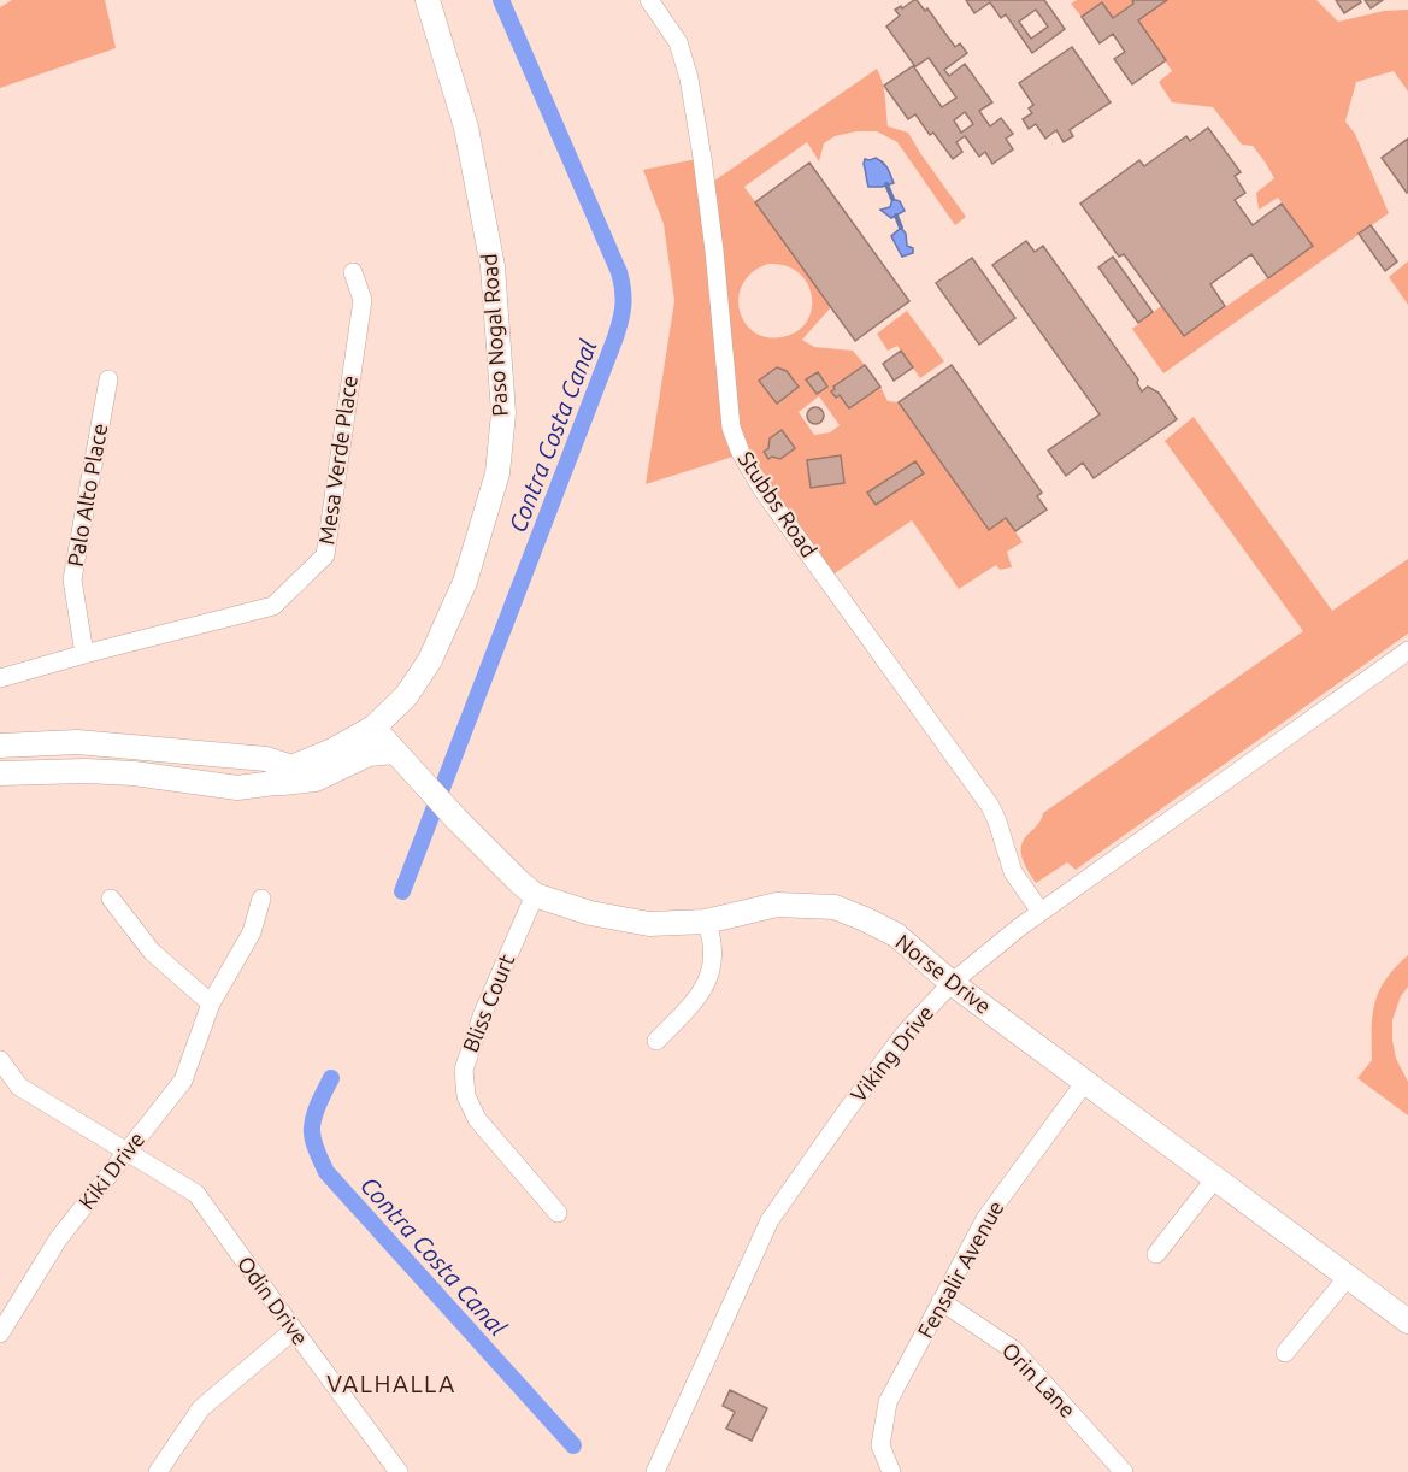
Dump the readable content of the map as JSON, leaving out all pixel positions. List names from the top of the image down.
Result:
{
  "streets": {
    "street": [
      "Paso Nogal Road",
      "Mesa Verde Place",
      "Palo Alto Place",
      "Stubbs Road",
      "Norse Drive",
      "Bliss Court",
      "Viking Drive",
      "Kiki Drive",
      "Fensalir Avenue",
      "Odin Drive",
      "Orin Lane"
    ]
  },
  "crossings": [
    ["Paso Nogal Road", "Norse Drive"],
    ["Mesa Verde Place", "Palo Alto Place"],
    ["Stubbs Road", "Viking Drive"],
    ["Norse Drive", "Bliss Court"],
    ["Norse Drive", "Viking Drive"],
    ["Norse Drive", "Fensalir Avenue"],
    ["Kiki Drive", "Odin Drive"],
    ["Fensalir Avenue", "Orin Lane"]
  ],
  "districts": ["VALHALLA"],
  "water": ["Contra Costa Canal"]
}
